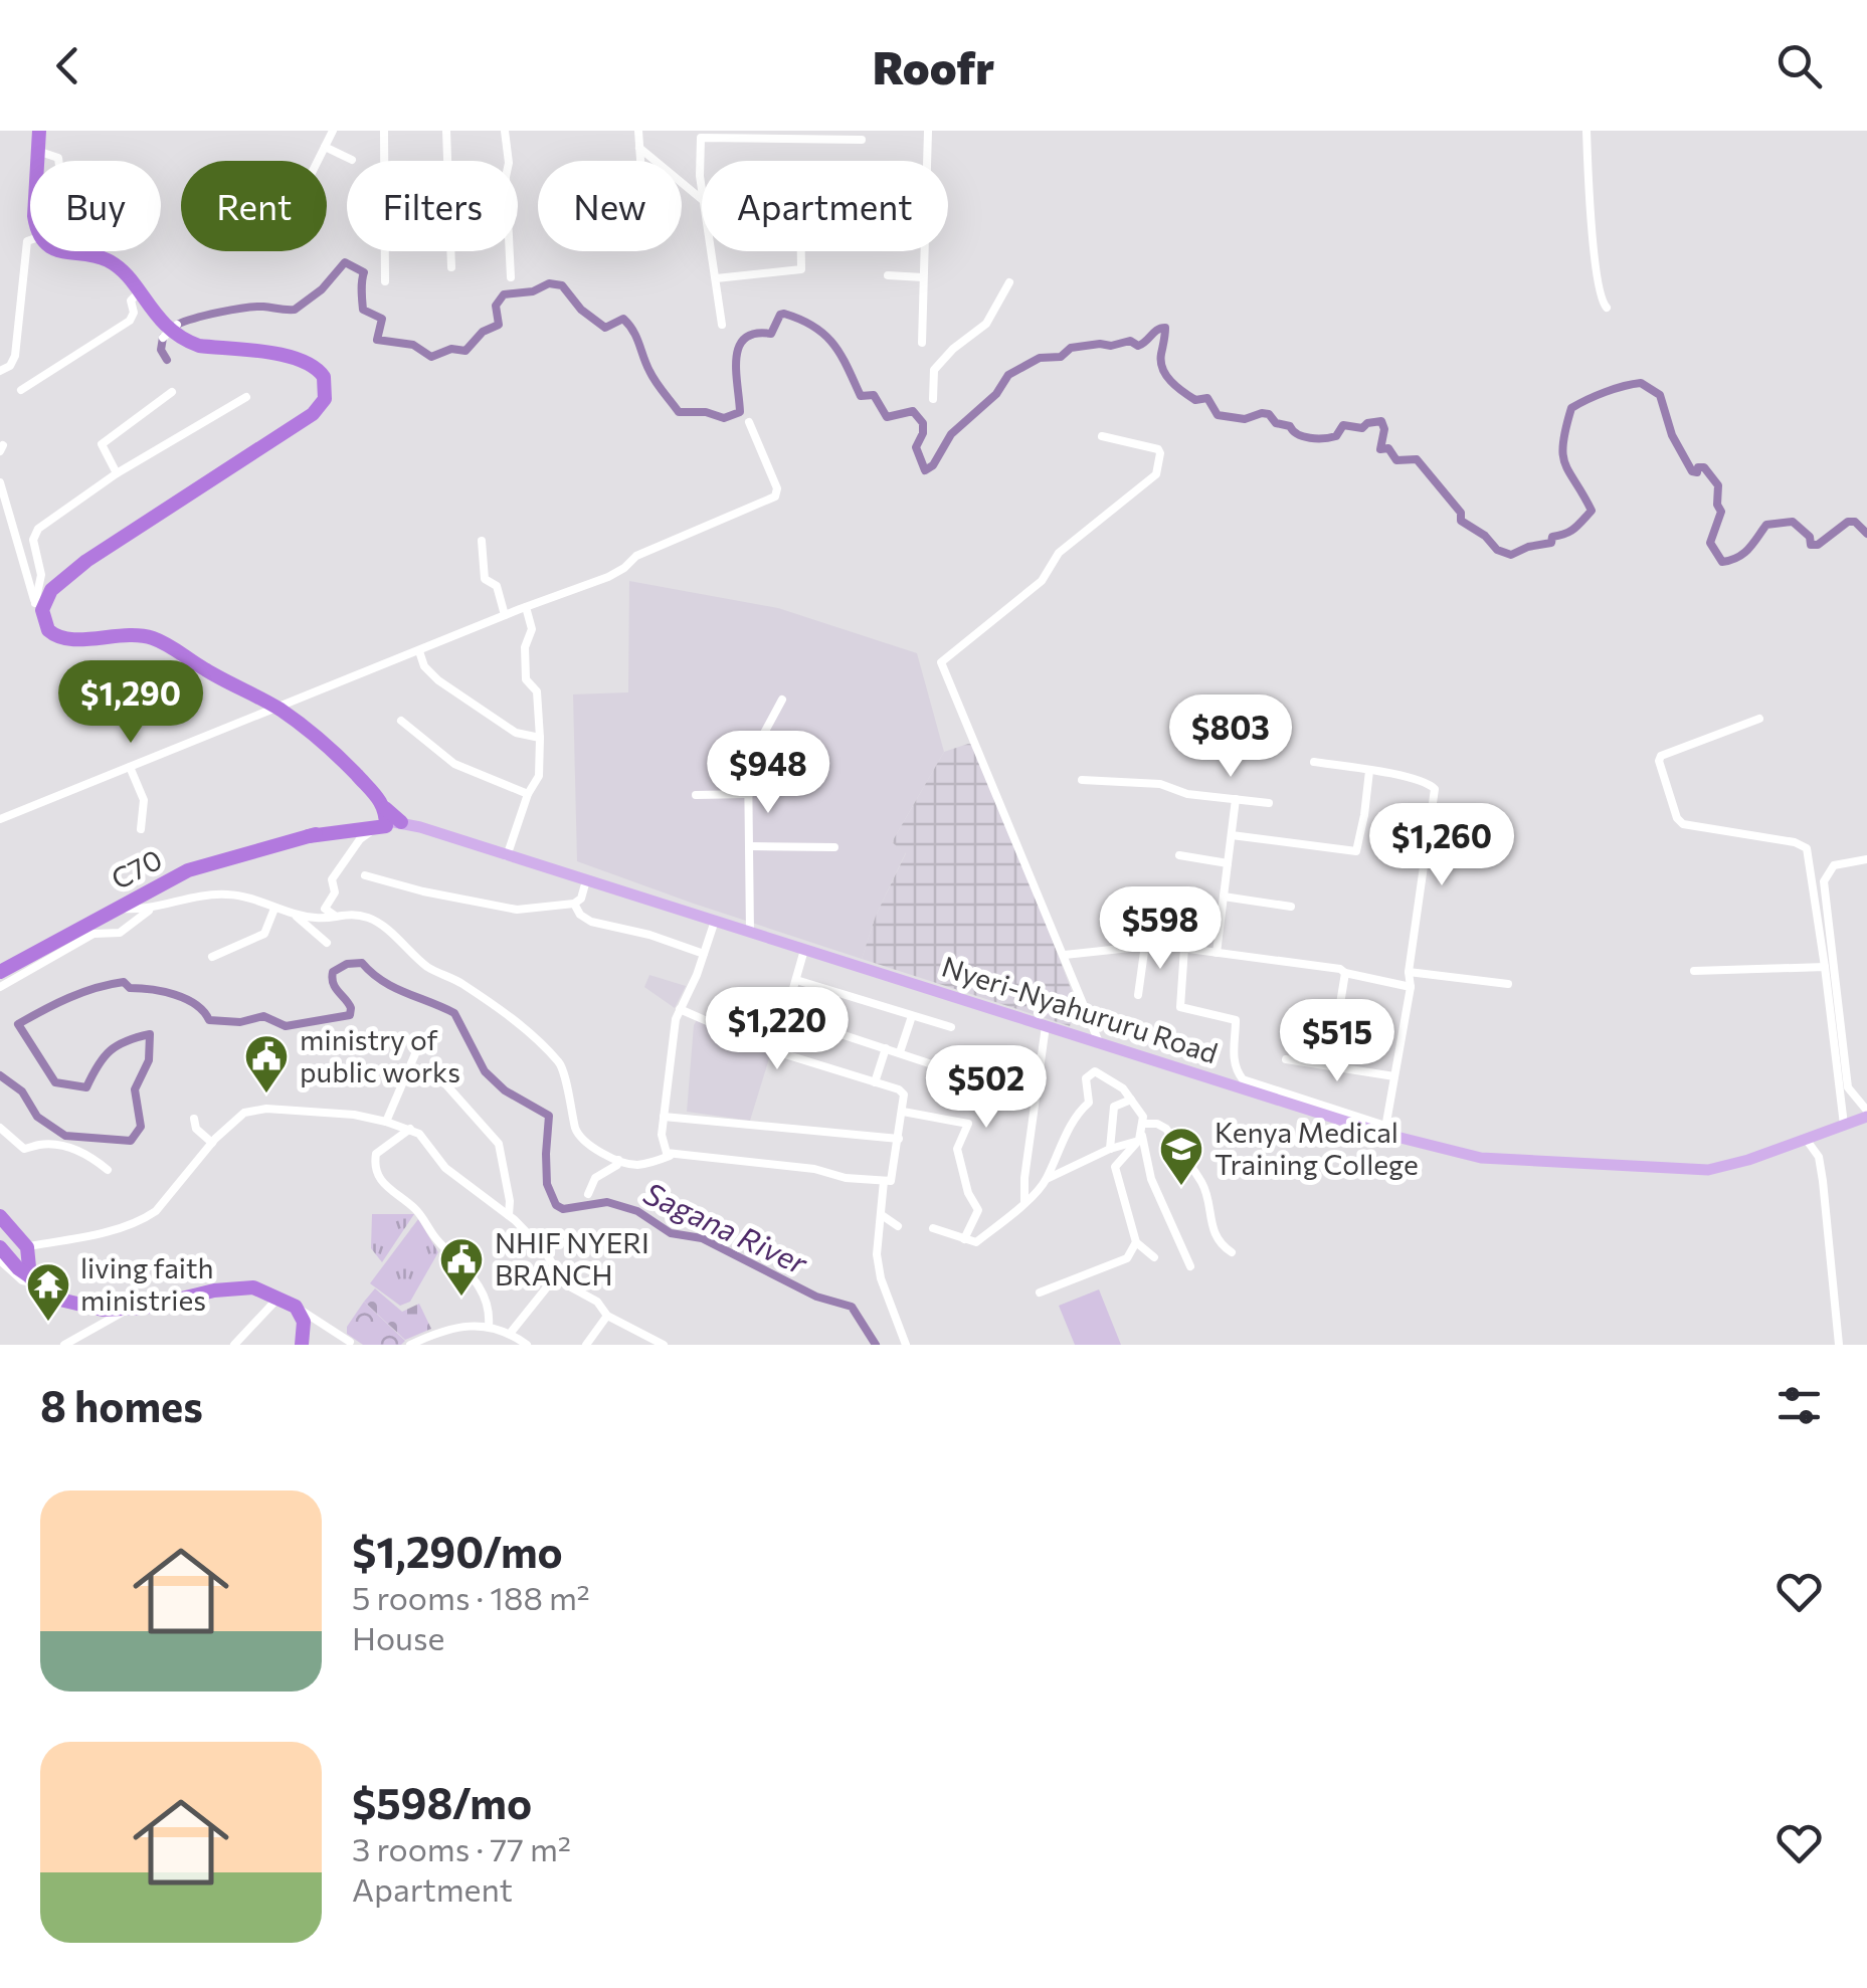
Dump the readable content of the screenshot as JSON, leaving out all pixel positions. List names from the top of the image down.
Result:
{
  "streets": {
    "highway": ["C70"],
    "main road": ["Nyeri-Nyahururu Road"]
  },
  "crossings": [
    ["C70", "Nyeri-Nyahururu Road"]
  ],
  "water": ["Sagana River"],
  "places": {
    "public building": ["ministry of public works", "NHIF NYERI BRANCH"],
    "school or university": ["Kenya Medical Training College"],
    "temple": ["living faith ministries"]
  },
  "page": {
    "header": "Roofr",
    "chip": [
      "Buy",
      "Rent",
      "Filters",
      "New",
      "Apartment"
    ],
    "price": [
      "$1,290",
      "$803",
      "$948",
      "$1,260",
      "$598",
      "$1,220",
      "$515",
      "$502"
    ],
    "heading": "8 homes",
    "list": [
      {
        "name": "$1,290/mo",
        "note": "5 rooms · 188 m² · House"
      },
      {
        "name": "$598/mo",
        "note": "3 rooms · 77 m² · Apartment"
      }
    ]
  }
}
